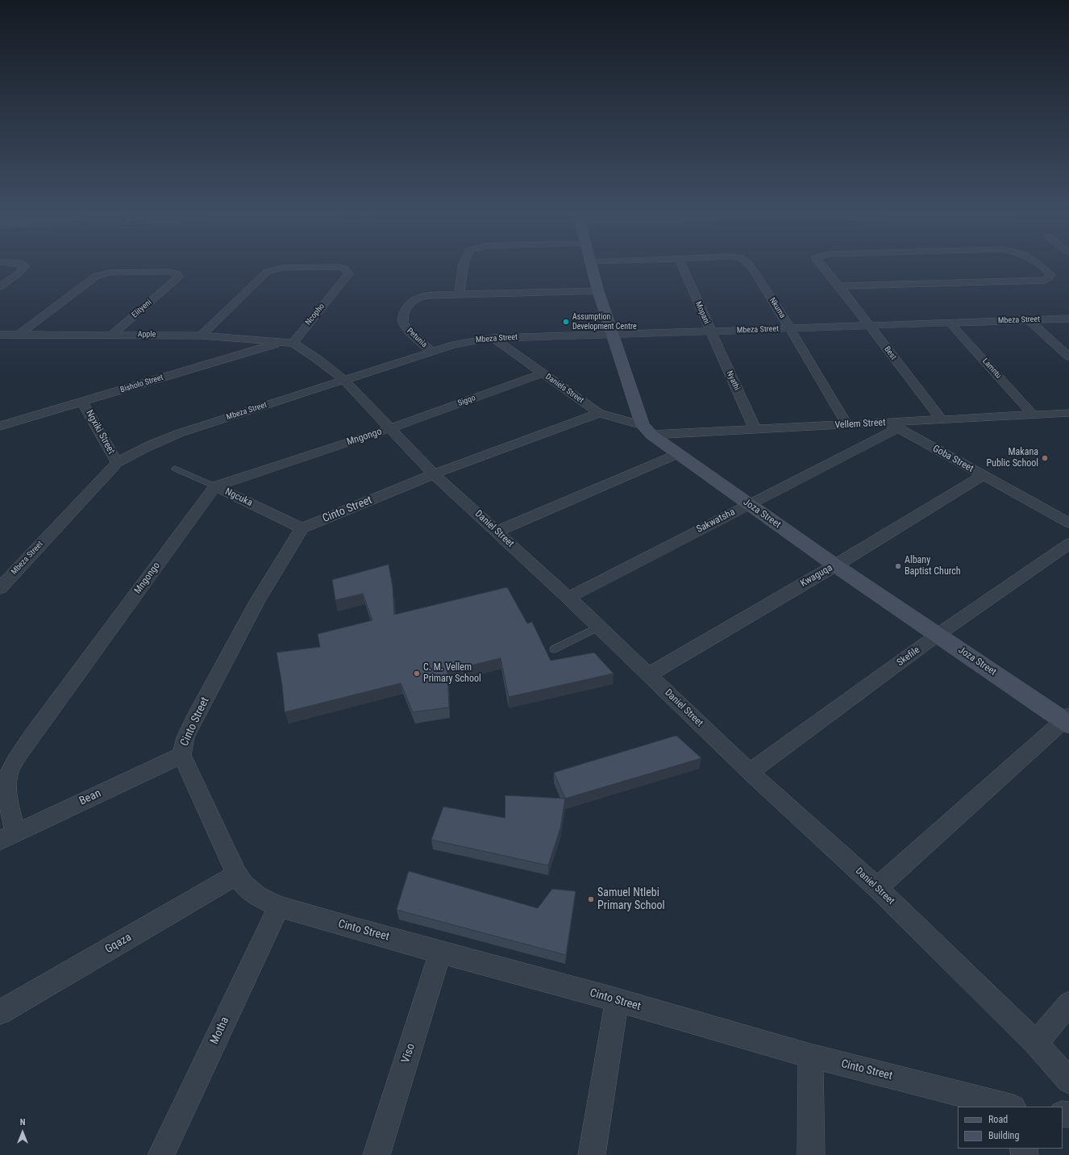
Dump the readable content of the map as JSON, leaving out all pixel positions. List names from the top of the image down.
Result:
{
  "streets": {
    "street": [
      "Nkuma",
      "Elityeni",
      "Mopani",
      "Ncopho",
      "Mbeza Street",
      "Apple",
      "Petunia",
      "Best",
      "Lamntu",
      "Nyathi",
      "Bisholo Street",
      "Daniels Street",
      "Sigqo",
      "Vellem Street",
      "Ngxiki Street",
      "Mngongo",
      "Goba Street",
      "Ngcuka",
      "Cinto Street",
      "Joza Street",
      "Sakwatsha",
      "Daniel Street",
      "Kwaguqa",
      "Skefile",
      "Bean",
      "Gqaza",
      "Motha",
      "Viso"
    ]
  },
  "crossings": [
    ["Nkuma", "Mbeza Street"],
    ["Nkuma", "Vellem Street"],
    ["Elityeni", "Apple"],
    ["Mopani", "Mbeza Street"],
    ["Mopani", "Nyathi"],
    ["Ncopho", "Apple"],
    ["Ncopho", "Bisholo Street"],
    ["Ncopho", "Daniel Street"],
    ["Mbeza Street", "Petunia"],
    ["Mbeza Street", "Best"],
    ["Mbeza Street", "Lamntu"],
    ["Mbeza Street", "Nyathi"],
    ["Mbeza Street", "Daniels Street"],
    ["Mbeza Street", "Ngxiki Street"],
    ["Mbeza Street", "Daniel Street"],
    ["Apple", "Bisholo Street"],
    ["Apple", "Daniel Street"],
    ["Best", "Vellem Street"],
    ["Lamntu", "Vellem Street"],
    ["Nyathi", "Vellem Street"],
    ["Bisholo Street", "Ngxiki Street"],
    ["Bisholo Street", "Daniel Street"],
    ["Daniels Street", "Sigqo"],
    ["Daniels Street", "Vellem Street"],
    ["Daniels Street", "Cinto Street"],
    ["Daniels Street", "Joza Street"],
    ["Sigqo", "Mngongo"],
    ["Sigqo", "Daniel Street"],
    ["Vellem Street", "Goba Street"],
    ["Vellem Street", "Joza Street"],
    ["Vellem Street", "Sakwatsha"],
    ["Mngongo", "Ngcuka"],
    ["Mngongo", "Daniel Street"],
    ["Mngongo", "Bean"],
    ["Goba Street", "Sakwatsha"],
    ["Goba Street", "Kwaguqa"],
    ["Ngcuka", "Cinto Street"],
    ["Cinto Street", "Daniel Street"],
    ["Cinto Street", "Bean"],
    ["Cinto Street", "Gqaza"],
    ["Cinto Street", "Motha"],
    ["Cinto Street", "Viso"],
    ["Joza Street", "Sakwatsha"],
    ["Joza Street", "Kwaguqa"],
    ["Joza Street", "Skefile"],
    ["Sakwatsha", "Daniel Street"],
    ["Daniel Street", "Kwaguqa"],
    ["Daniel Street", "Skefile"]
  ],
  "places": [
    "Assumption Development Centre",
    "Makana Public School",
    "Albany Baptist Church",
    "C. M. Vellem Primary School",
    "Samuel Ntlebi Primary School"
  ],
  "legend": ["Road", "Building"],
  "north": "top"
}
